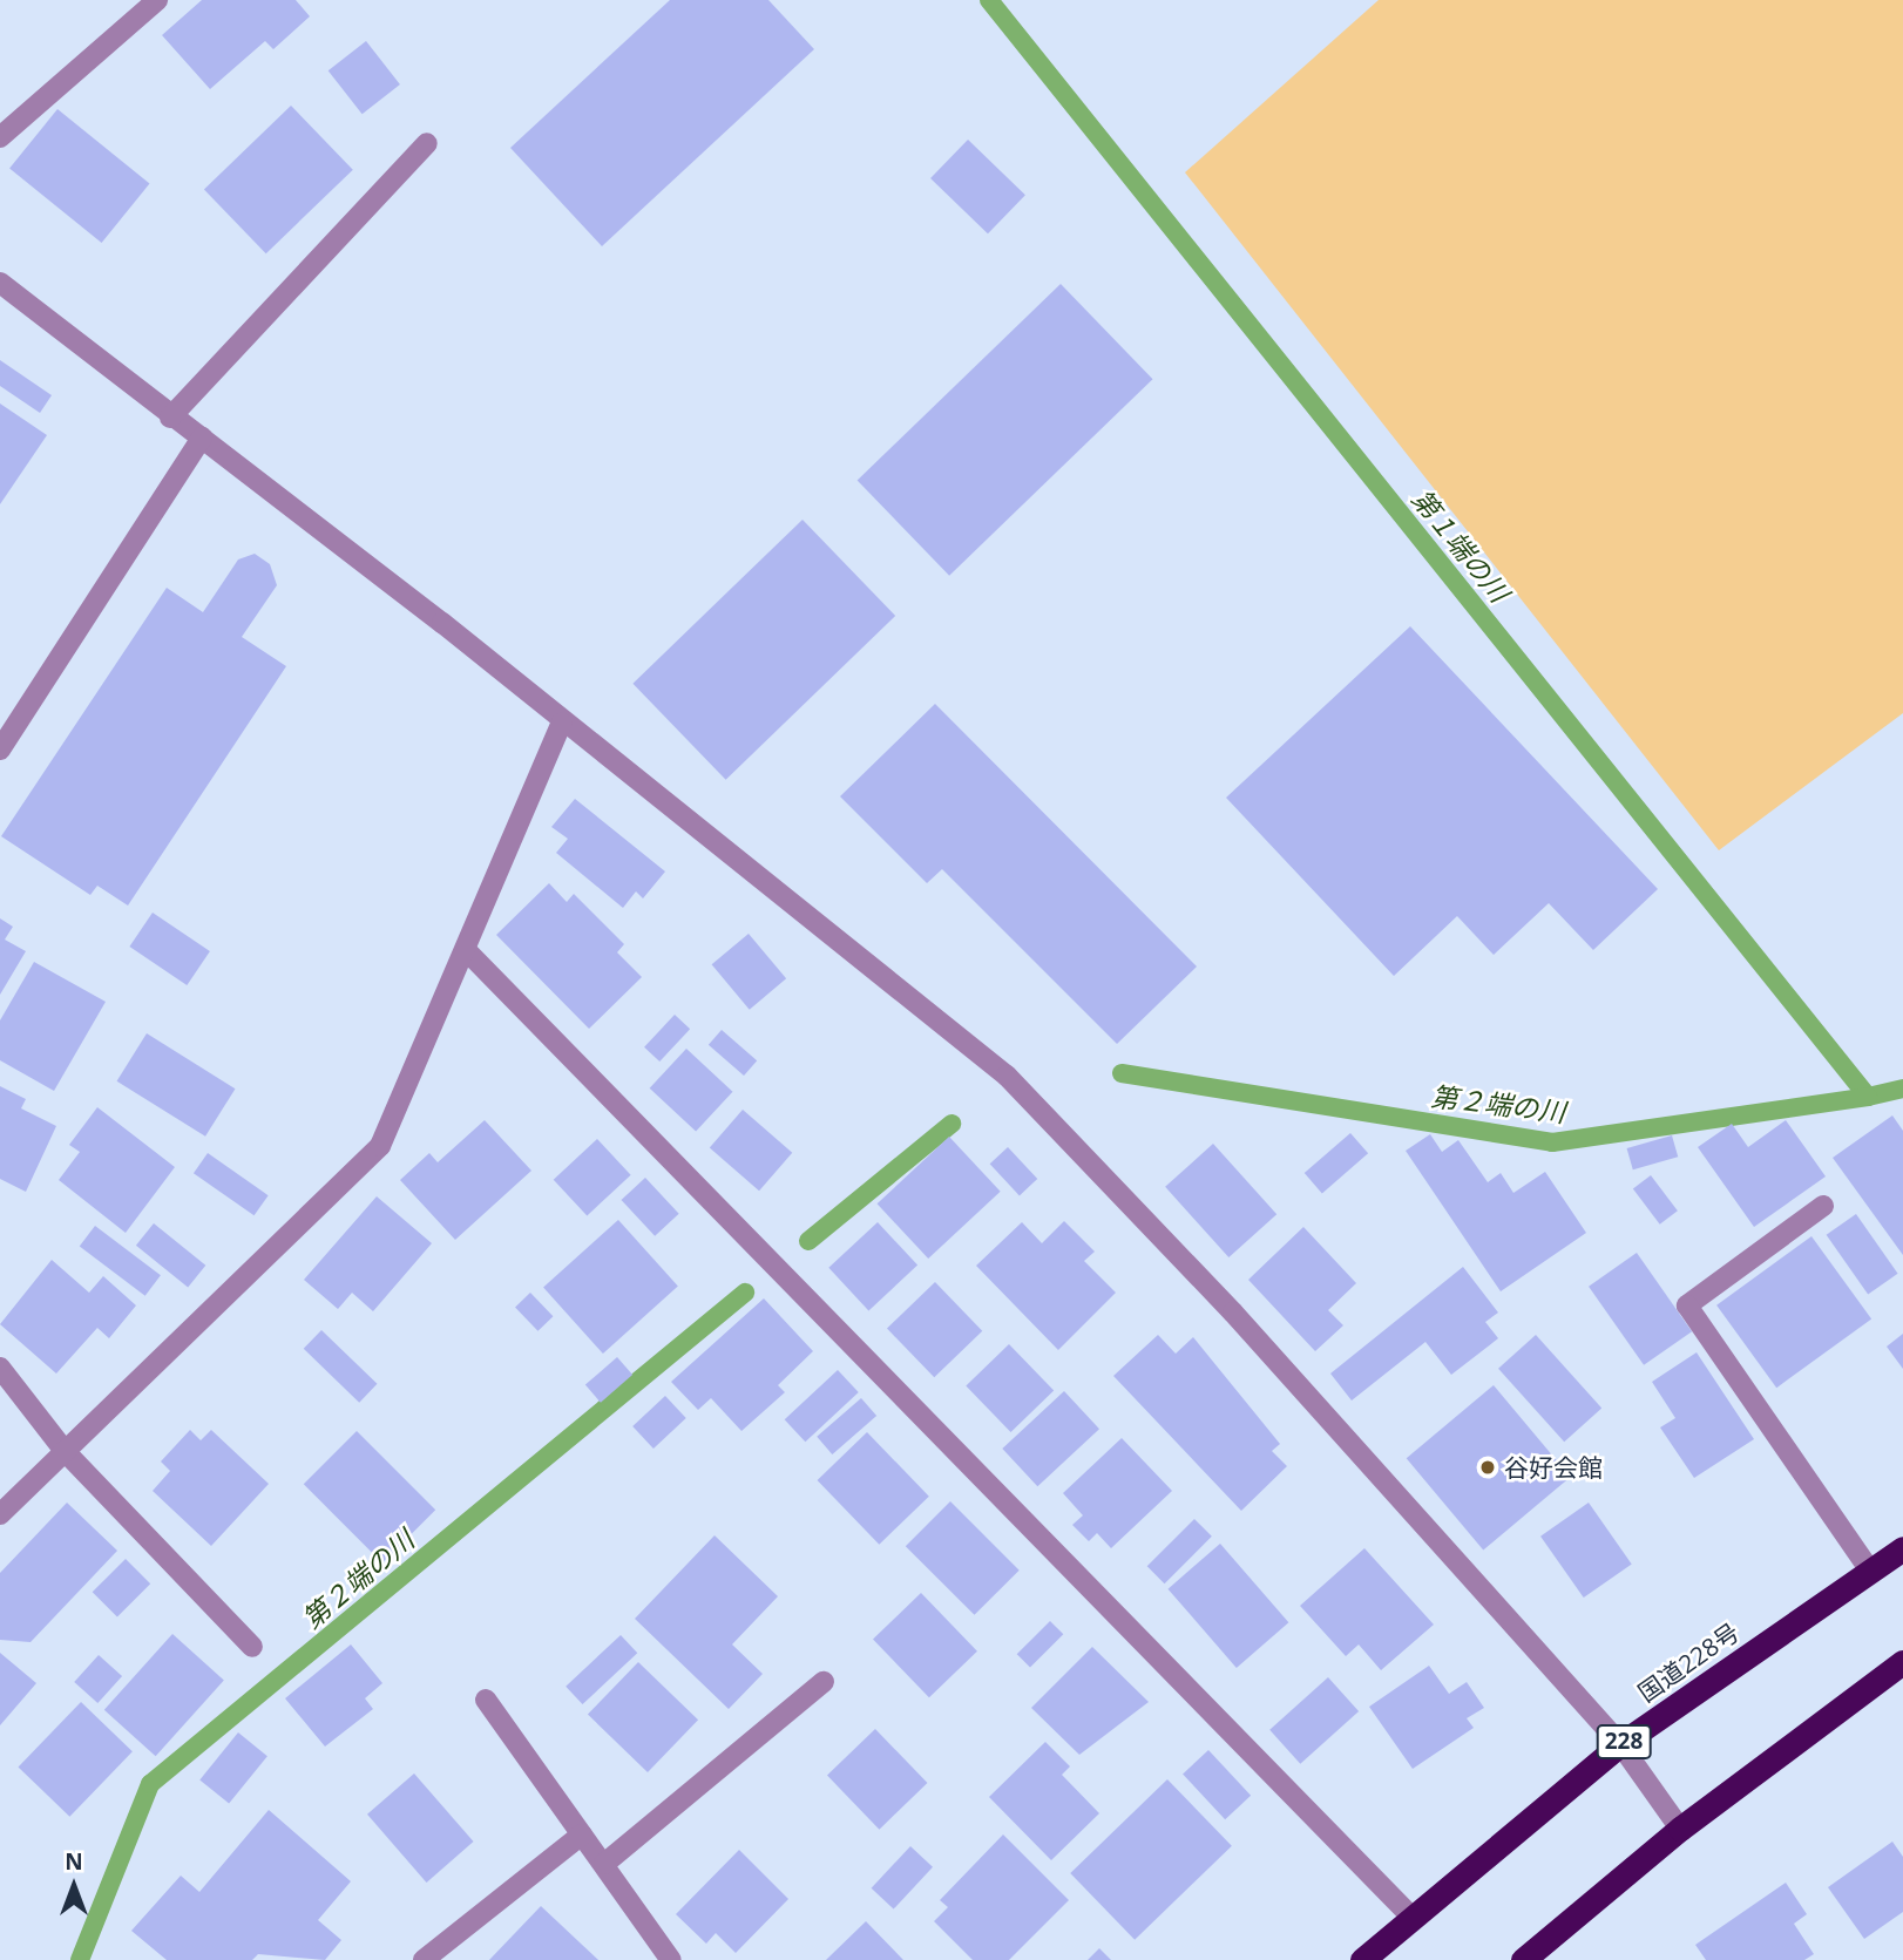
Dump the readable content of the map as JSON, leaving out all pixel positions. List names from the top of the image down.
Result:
{
  "streets": {
    "highway": ["国道228号", "228"]
  },
  "water": ["第１端の川", "第２端の川"],
  "places": ["谷好会館"],
  "north": "top"
}
